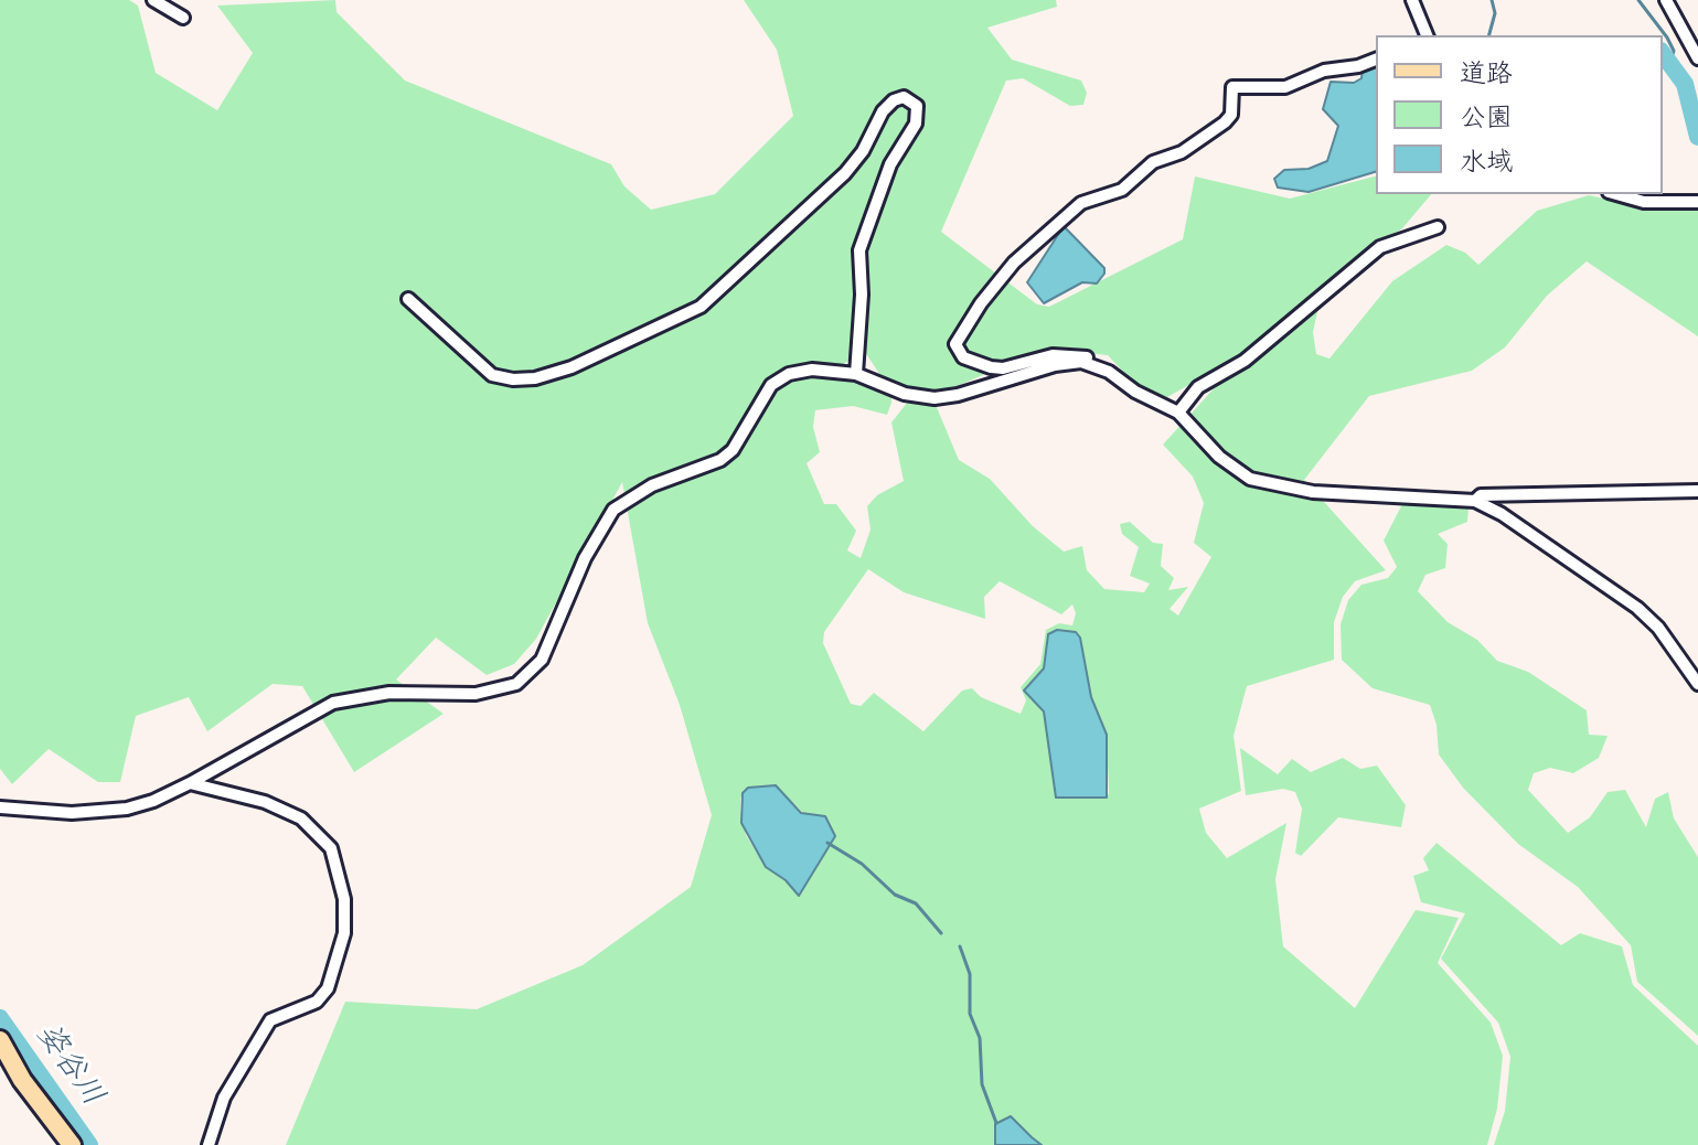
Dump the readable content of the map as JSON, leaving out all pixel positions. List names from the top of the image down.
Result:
{
  "water": ["姿谷川"],
  "legend": ["道路", "公園", "水域"]
}
